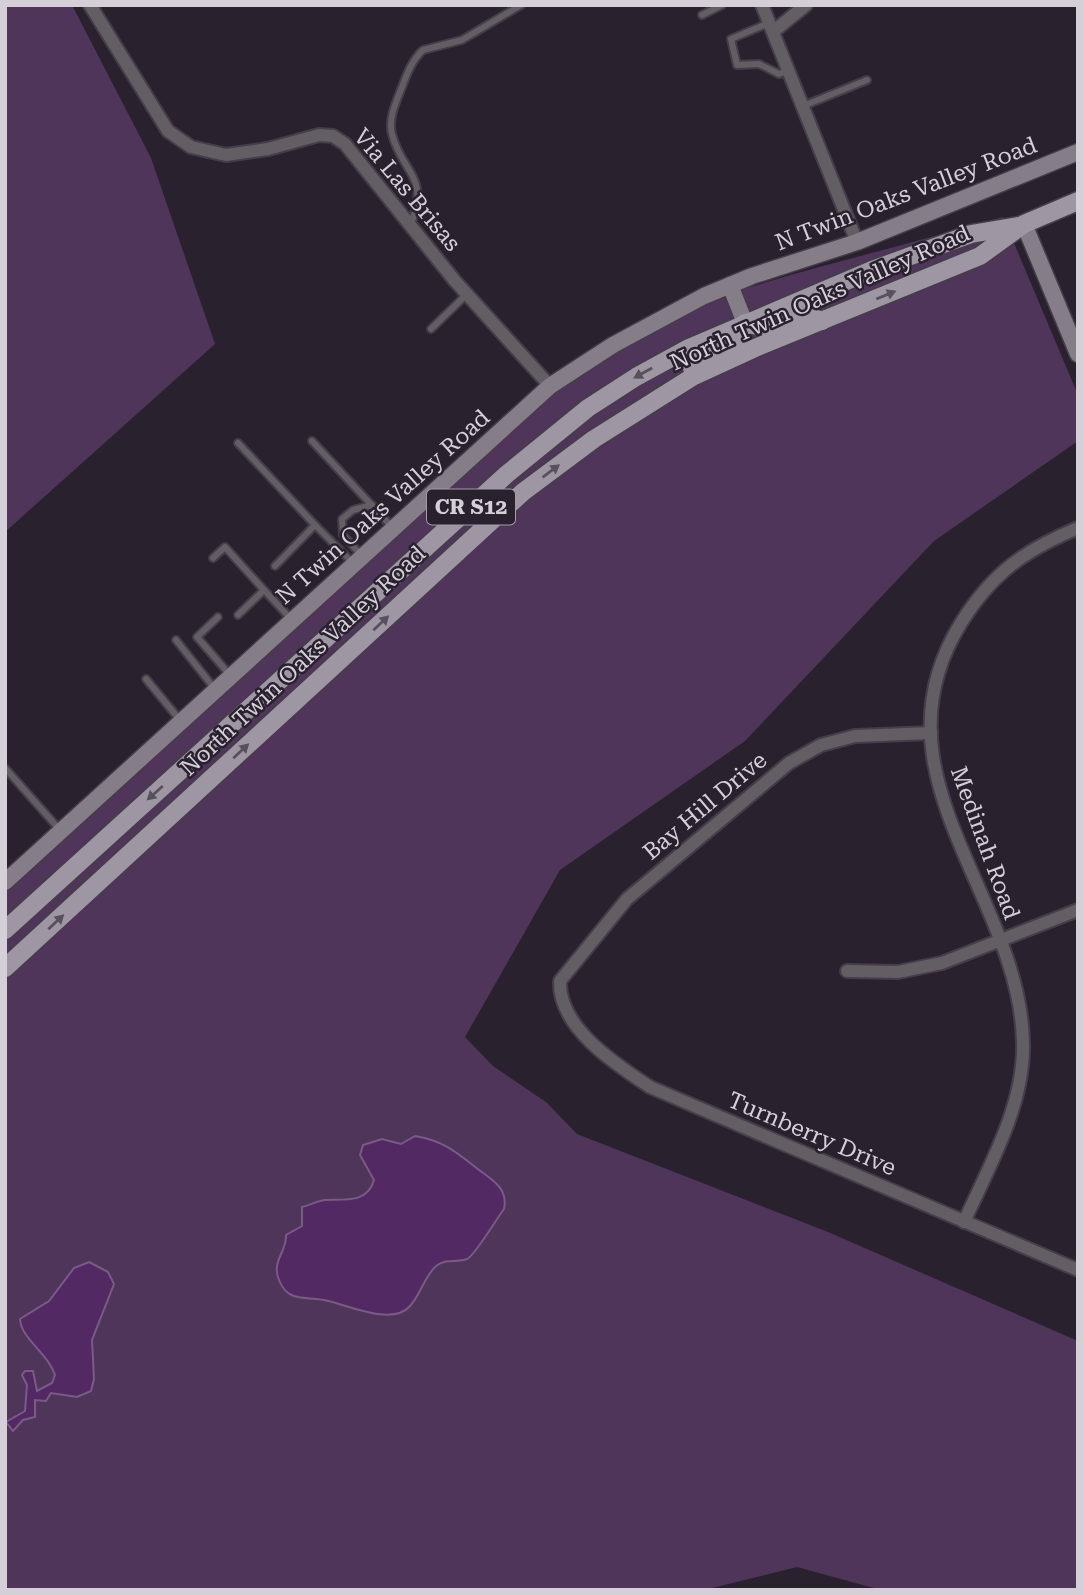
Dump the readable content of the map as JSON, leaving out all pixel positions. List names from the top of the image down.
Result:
{
  "streets": {
    "main road": ["North Twin Oaks Valley Road", "CR S12"],
    "street": [
      "Via Las Brisas",
      "N Twin Oaks Valley Road",
      "Bay Hill Drive",
      "Medinah Road",
      "Turnberry Drive"
    ]
  },
  "crossings": [
    ["Via Las Brisas", "N Twin Oaks Valley Road"],
    ["Bay Hill Drive", "Medinah Road"],
    ["Bay Hill Drive", "Turnberry Drive"],
    ["Medinah Road", "Turnberry Drive"]
  ]
}
